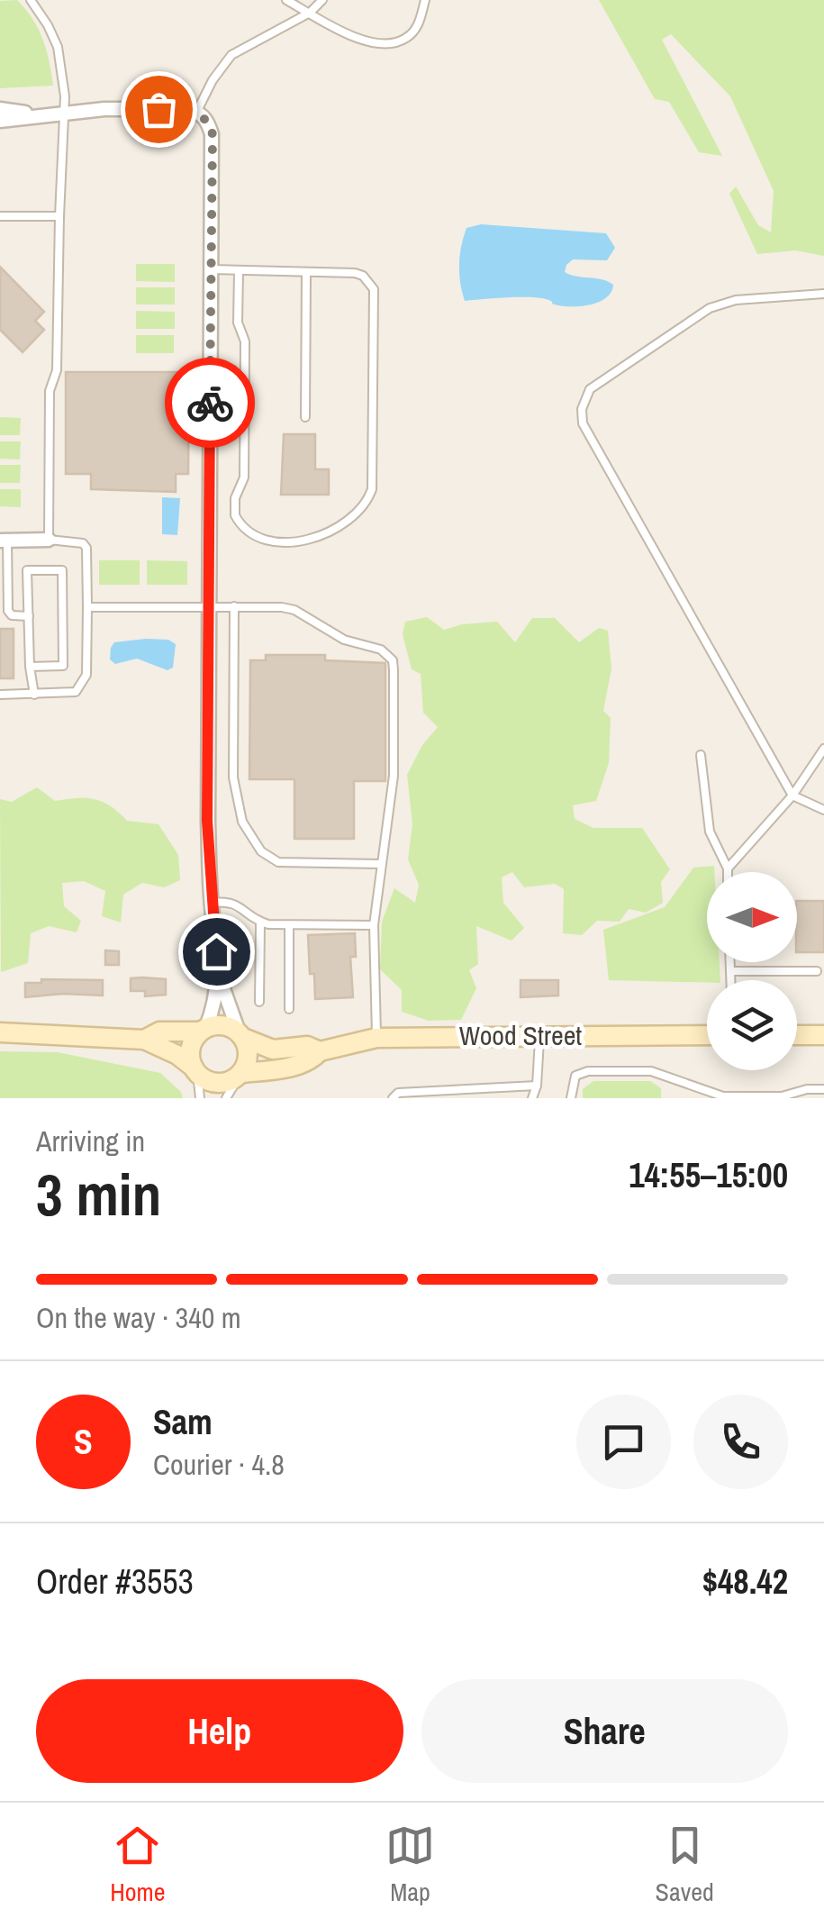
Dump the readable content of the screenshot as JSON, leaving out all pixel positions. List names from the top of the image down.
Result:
{
  "streets": {
    "street": ["Wood Street"]
  },
  "north": "right",
  "page": {
    "heading": ["3 min", "Arriving in", "14:55–15:00"],
    "panel": [
      "Sam",
      "Courier · 4.8",
      "Order #3553",
      "$48.42"
    ],
    "bar": "On the way · 340 m",
    "round": "S",
    "buttons": ["Help", "Share"],
    "tabs": ["Home", "Map", "Saved"]
  }
}
